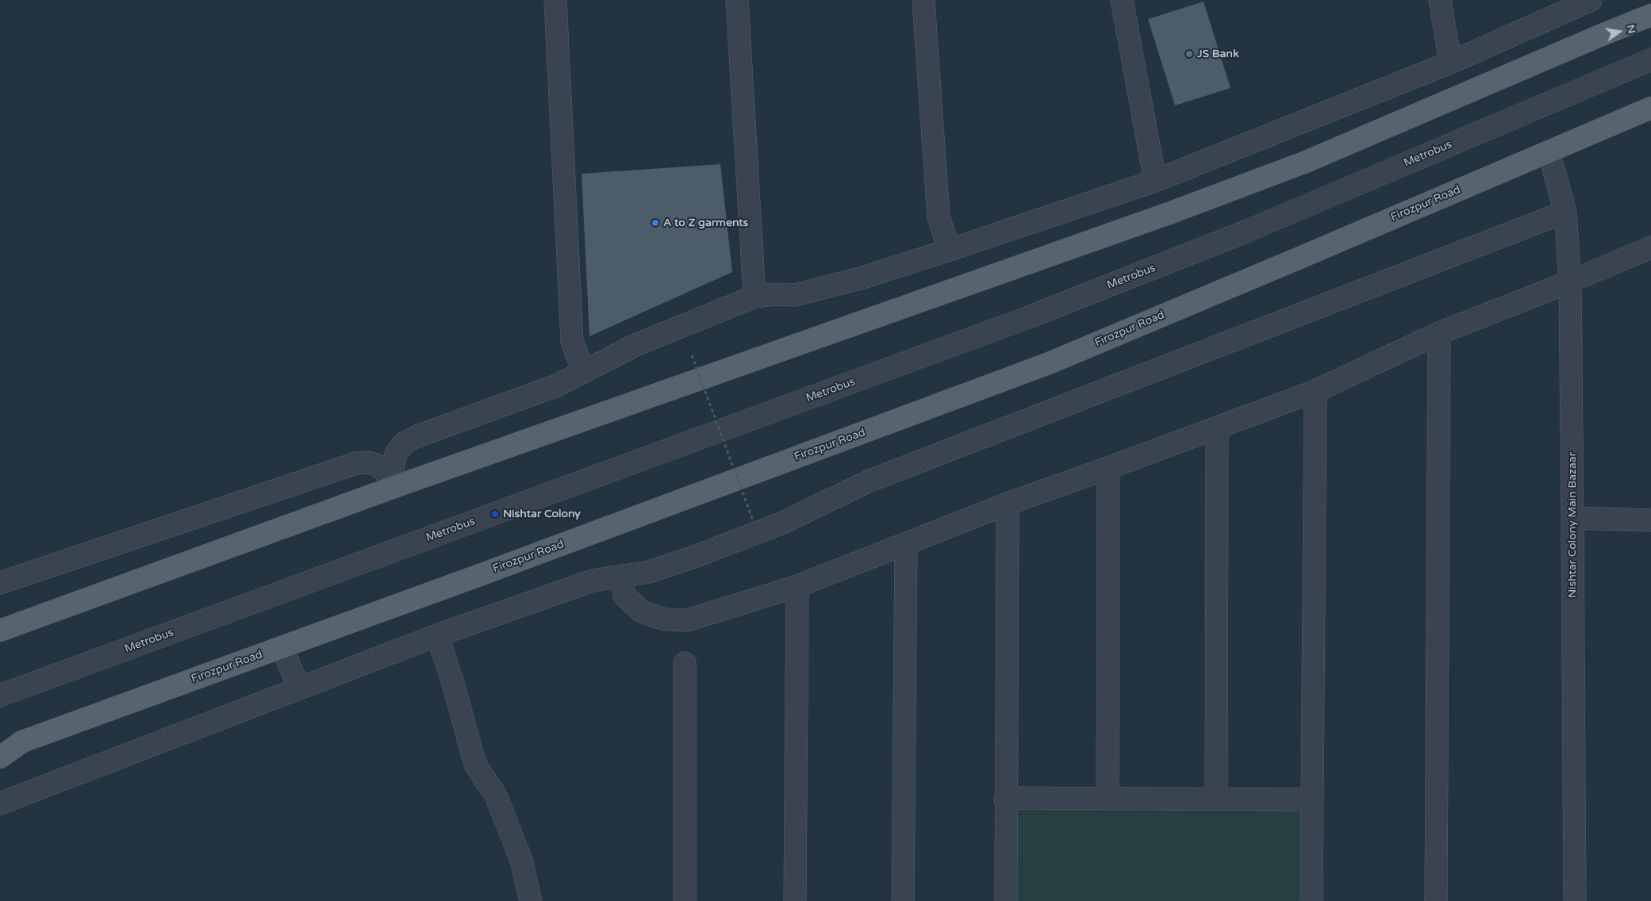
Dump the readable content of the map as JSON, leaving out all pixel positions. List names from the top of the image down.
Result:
{
  "streets": {
    "main road": ["Firozpur Road"],
    "street": ["Metrobus", "Nishtar Colony Main Bazaar"]
  },
  "crossings": [
    ["Firozpur Road", "Nishtar Colony Main Bazaar"]
  ],
  "places": ["JS Bank", "A to Z garments", "Nishtar Colony"],
  "north": "right"
}
